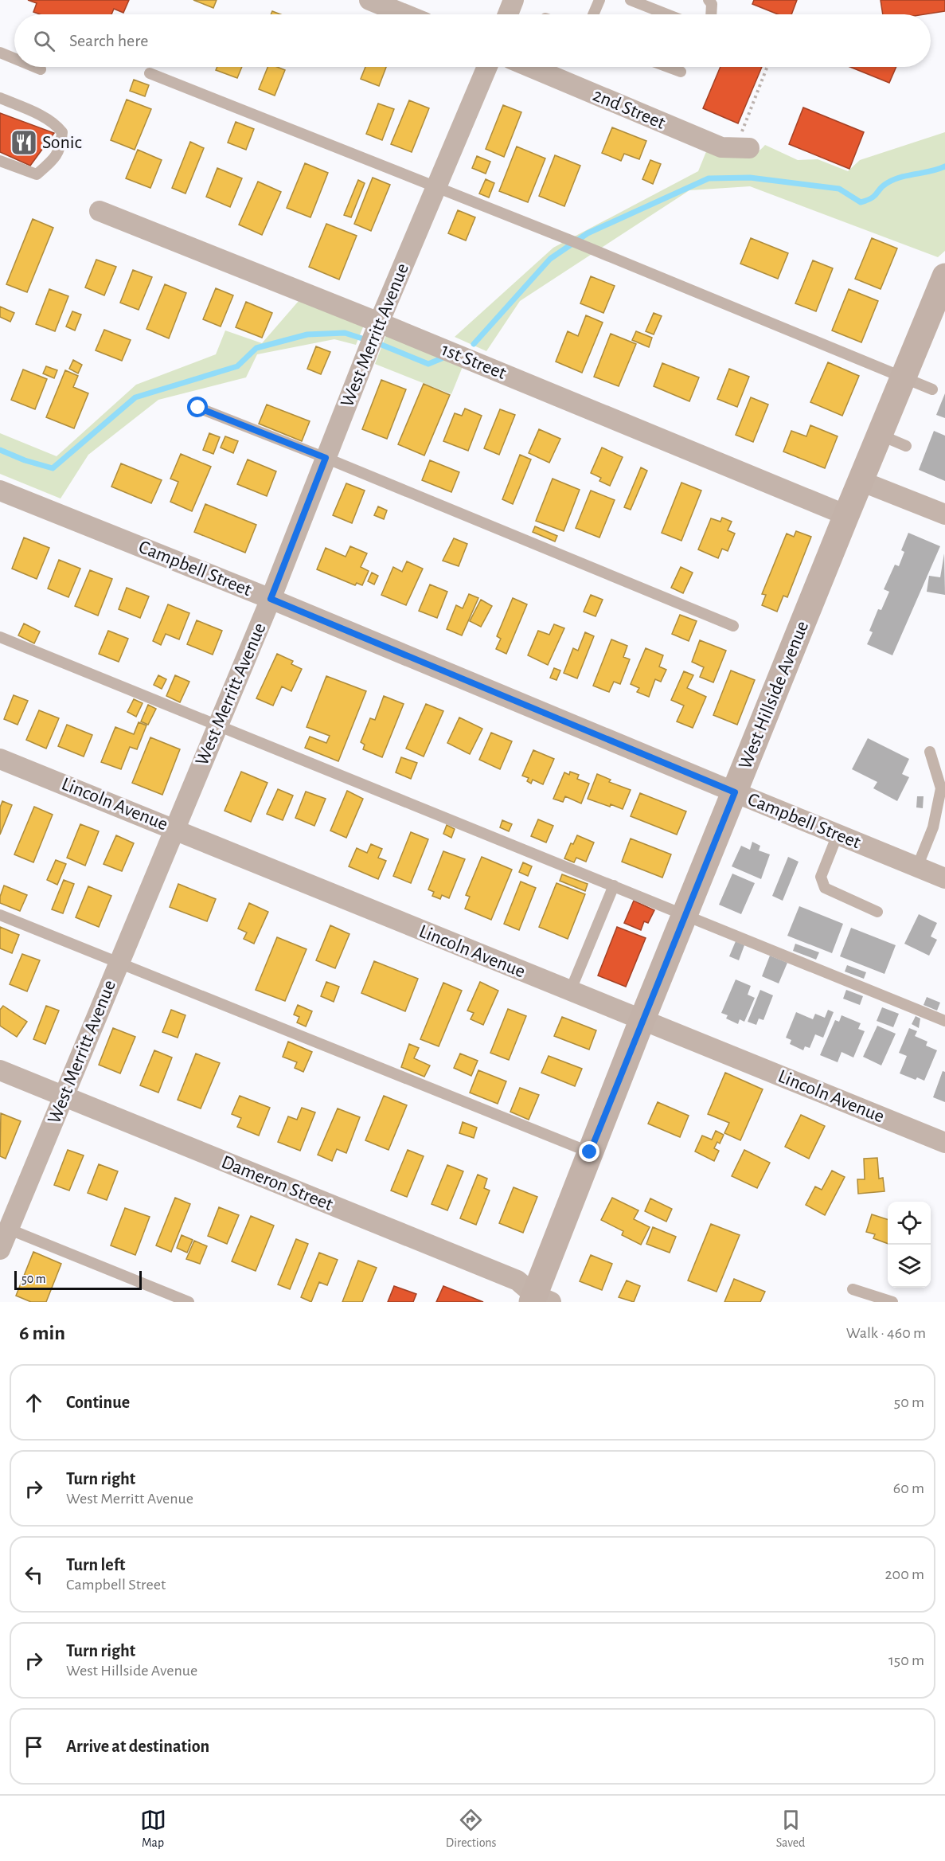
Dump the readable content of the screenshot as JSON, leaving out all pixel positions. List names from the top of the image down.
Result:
{
  "streets": {
    "street": [
      "2nd Street",
      "West Merritt Avenue",
      "1st Street",
      "Campbell Street",
      "West Hillside Avenue",
      "Lincoln Avenue",
      "Dameron Street"
    ]
  },
  "crossings": [
    ["West Merritt Avenue", "1st Street"],
    ["West Merritt Avenue", "Campbell Street"],
    ["West Merritt Avenue", "Lincoln Avenue"],
    ["West Merritt Avenue", "Dameron Street"],
    ["1st Street", "West Hillside Avenue"],
    ["Campbell Street", "West Hillside Avenue"],
    ["West Hillside Avenue", "Lincoln Avenue"],
    ["West Hillside Avenue", "Dameron Street"]
  ],
  "places": {
    "restaurant": ["Sonic"]
  },
  "scale_bar": "50 m",
  "page": {
    "search": "Search here",
    "scale": "50 m",
    "heading": ["6 min", "Walk · 460 m"],
    "list": [
      ["Continue", "50 m"],
      ["Turn right", "West Merritt Avenue", "60 m"],
      ["Turn left", "Campbell Street", "200 m"],
      ["Turn right", "West Hillside Avenue", "150 m"],
      "Arrive at destination"
    ],
    "nav": ["Map", "Directions", "Saved"]
  }
}
